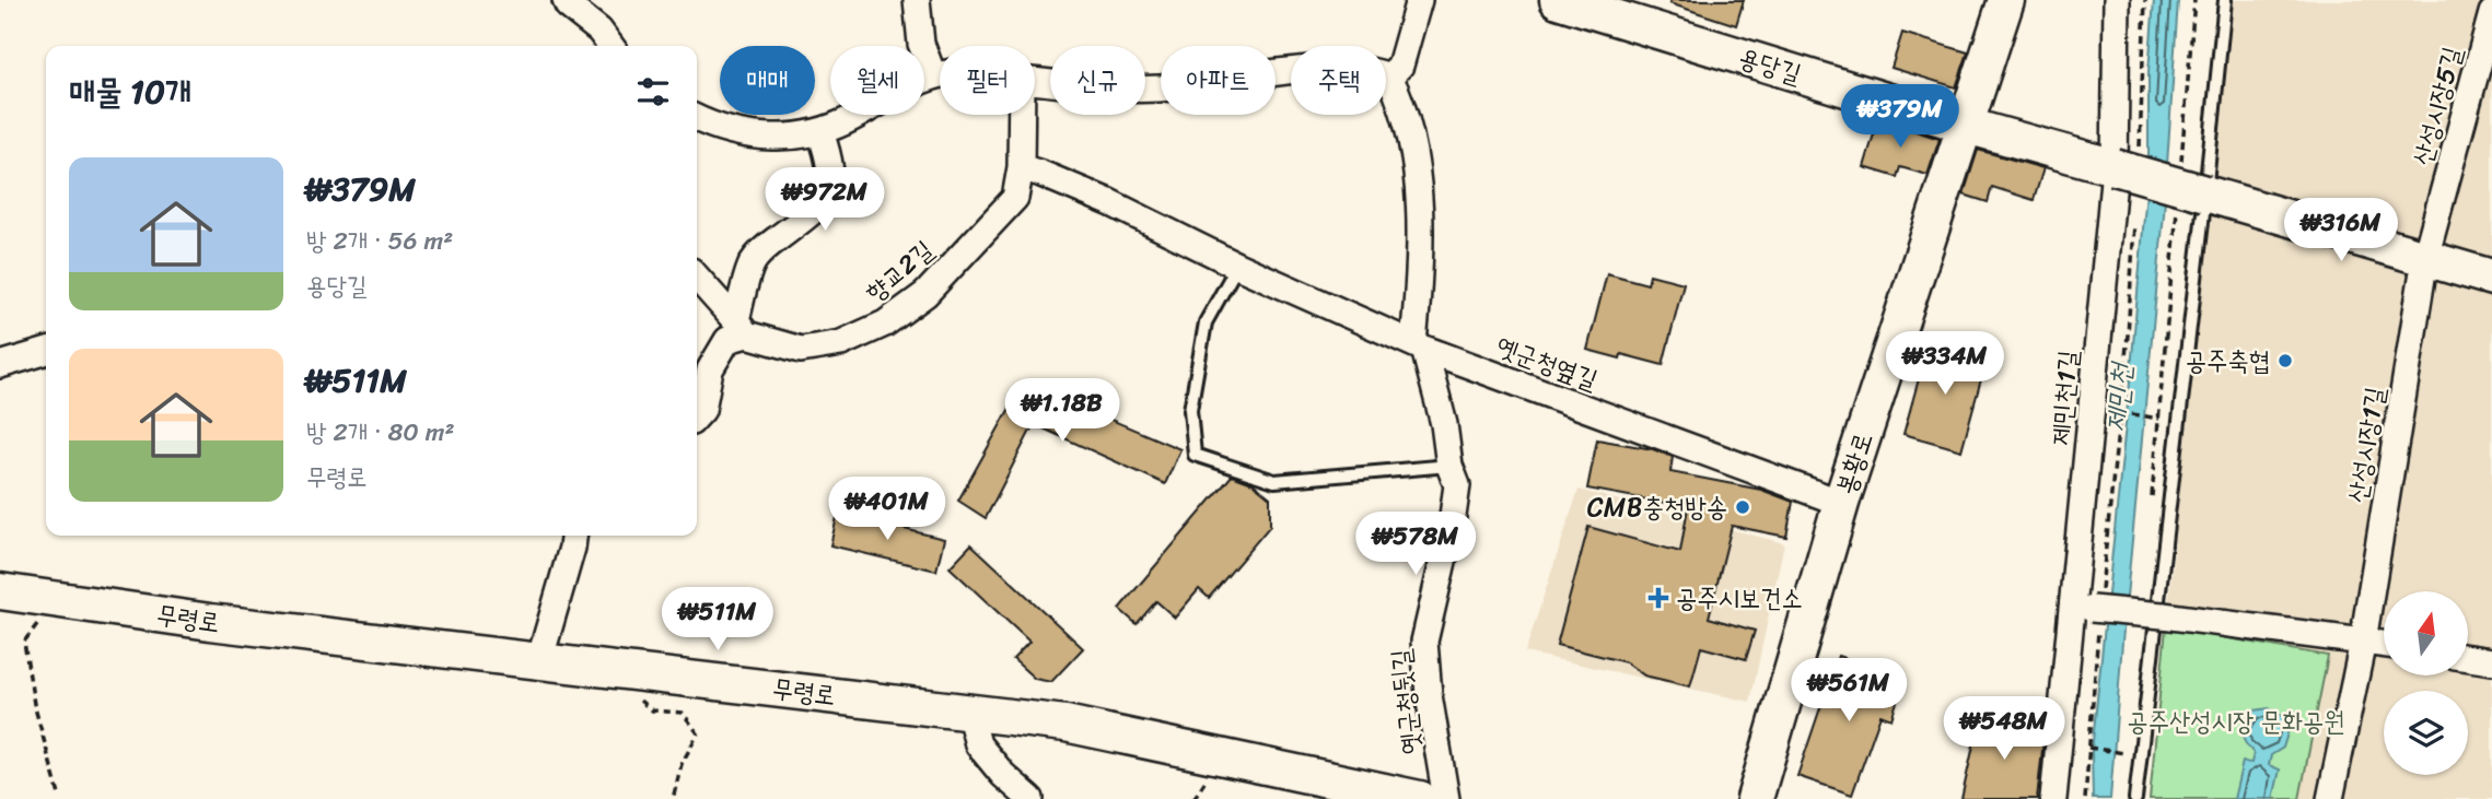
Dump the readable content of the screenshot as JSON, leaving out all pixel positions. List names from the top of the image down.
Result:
{
  "streets": {
    "main road": ["용당길", "봉황로", "무령로"],
    "street": [
      "산성시장5길",
      "향교2길",
      "옛군청옆길",
      "제민천1길",
      "산성시장1길",
      "옛군청뒷길"
    ]
  },
  "crossings": [
    ["용당길", "제민천1길"],
    ["용당길", "봉황로"],
    ["산성시장5길", "산성시장1길"],
    ["향교2길", "옛군청옆길"],
    ["옛군청옆길", "봉황로"],
    ["옛군청옆길", "옛군청뒷길"]
  ],
  "water": ["제민천"],
  "parks": ["공주산성시장 문화공원"],
  "places": {
    "other": ["공주축협", "CMB충청방송"],
    "health": ["공주시보건소"]
  },
  "north": "top",
  "page": {
    "chip": [
      "매매",
      "월세",
      "필터",
      "신규",
      "아파트",
      "주택"
    ],
    "heading": "매물 10개",
    "price": [
      "₩379M",
      "₩972M",
      "₩316M",
      "₩334M",
      "₩1.18B",
      "₩401M",
      "₩578M",
      "₩511M",
      "₩561M",
      "₩548M"
    ],
    "list": [
      {
        "name": "₩379M",
        "note": "방 2개 · 56 m² · 용당길"
      },
      {
        "name": "₩511M",
        "note": "방 2개 · 80 m² · 무령로"
      }
    ]
  }
}
